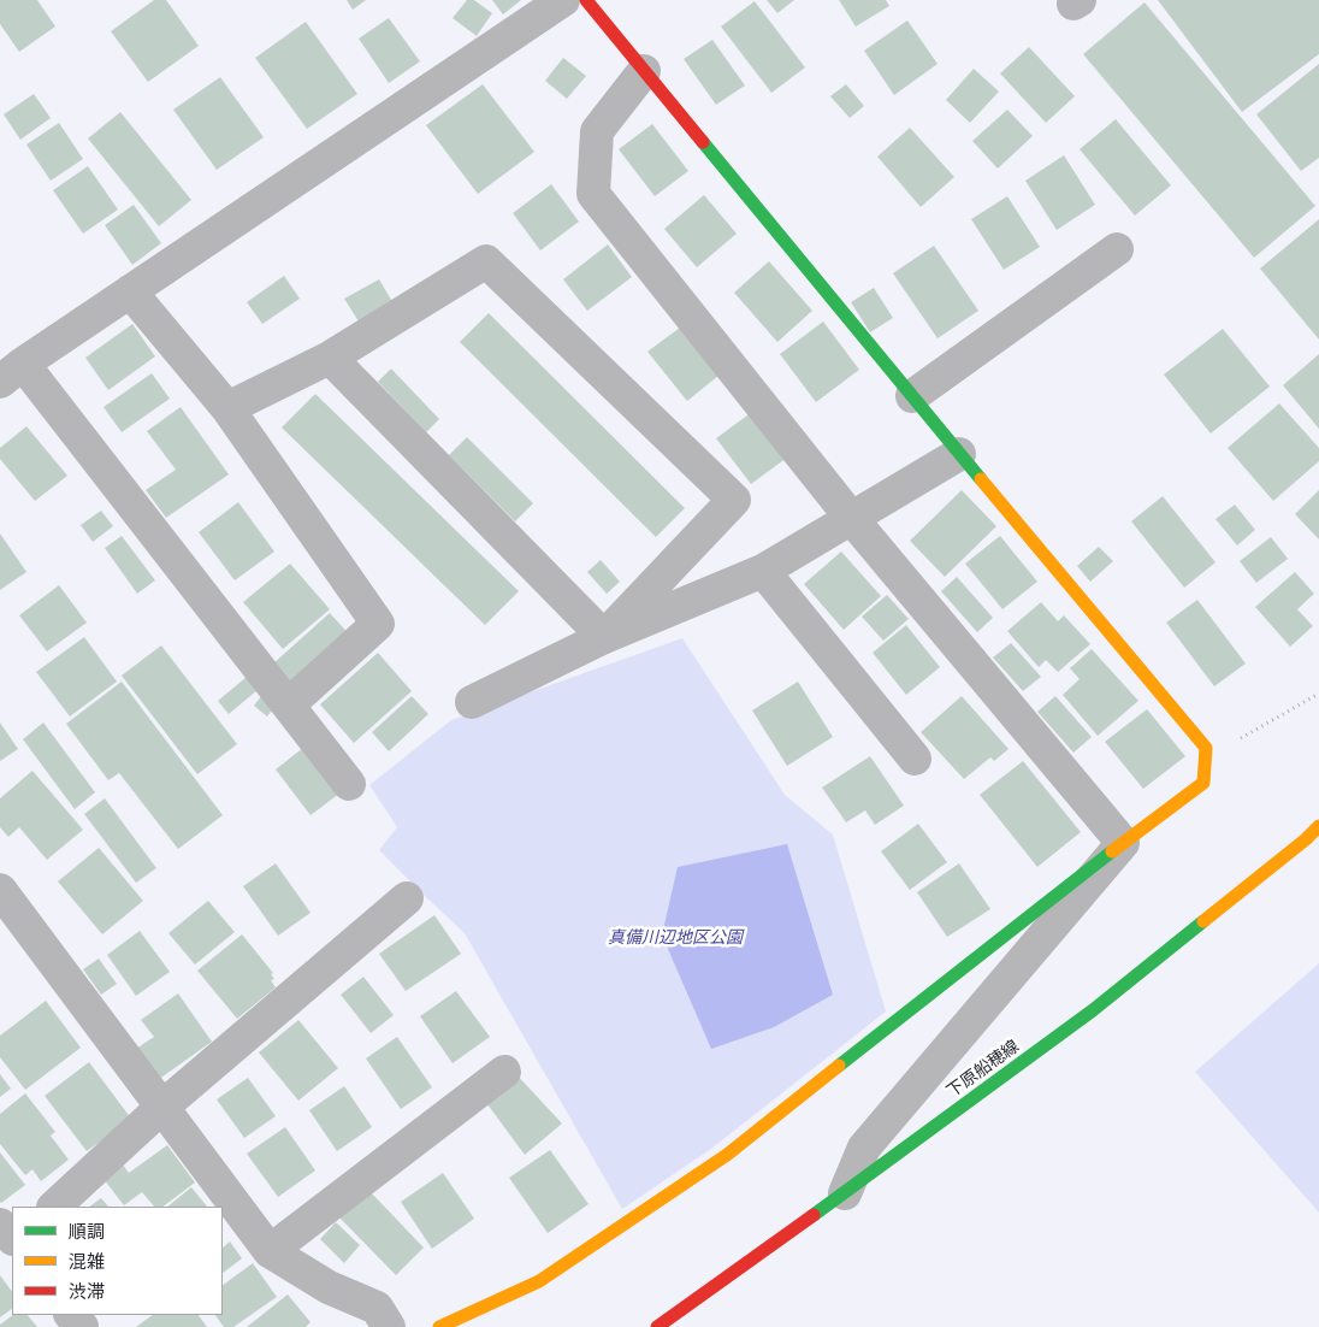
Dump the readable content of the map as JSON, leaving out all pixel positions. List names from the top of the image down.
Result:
{
  "streets": {
    "street": ["下原船穂線"]
  },
  "parks": ["真備川辺地区公園"],
  "legend": ["順調", "混雑", "渋滞"]
}
